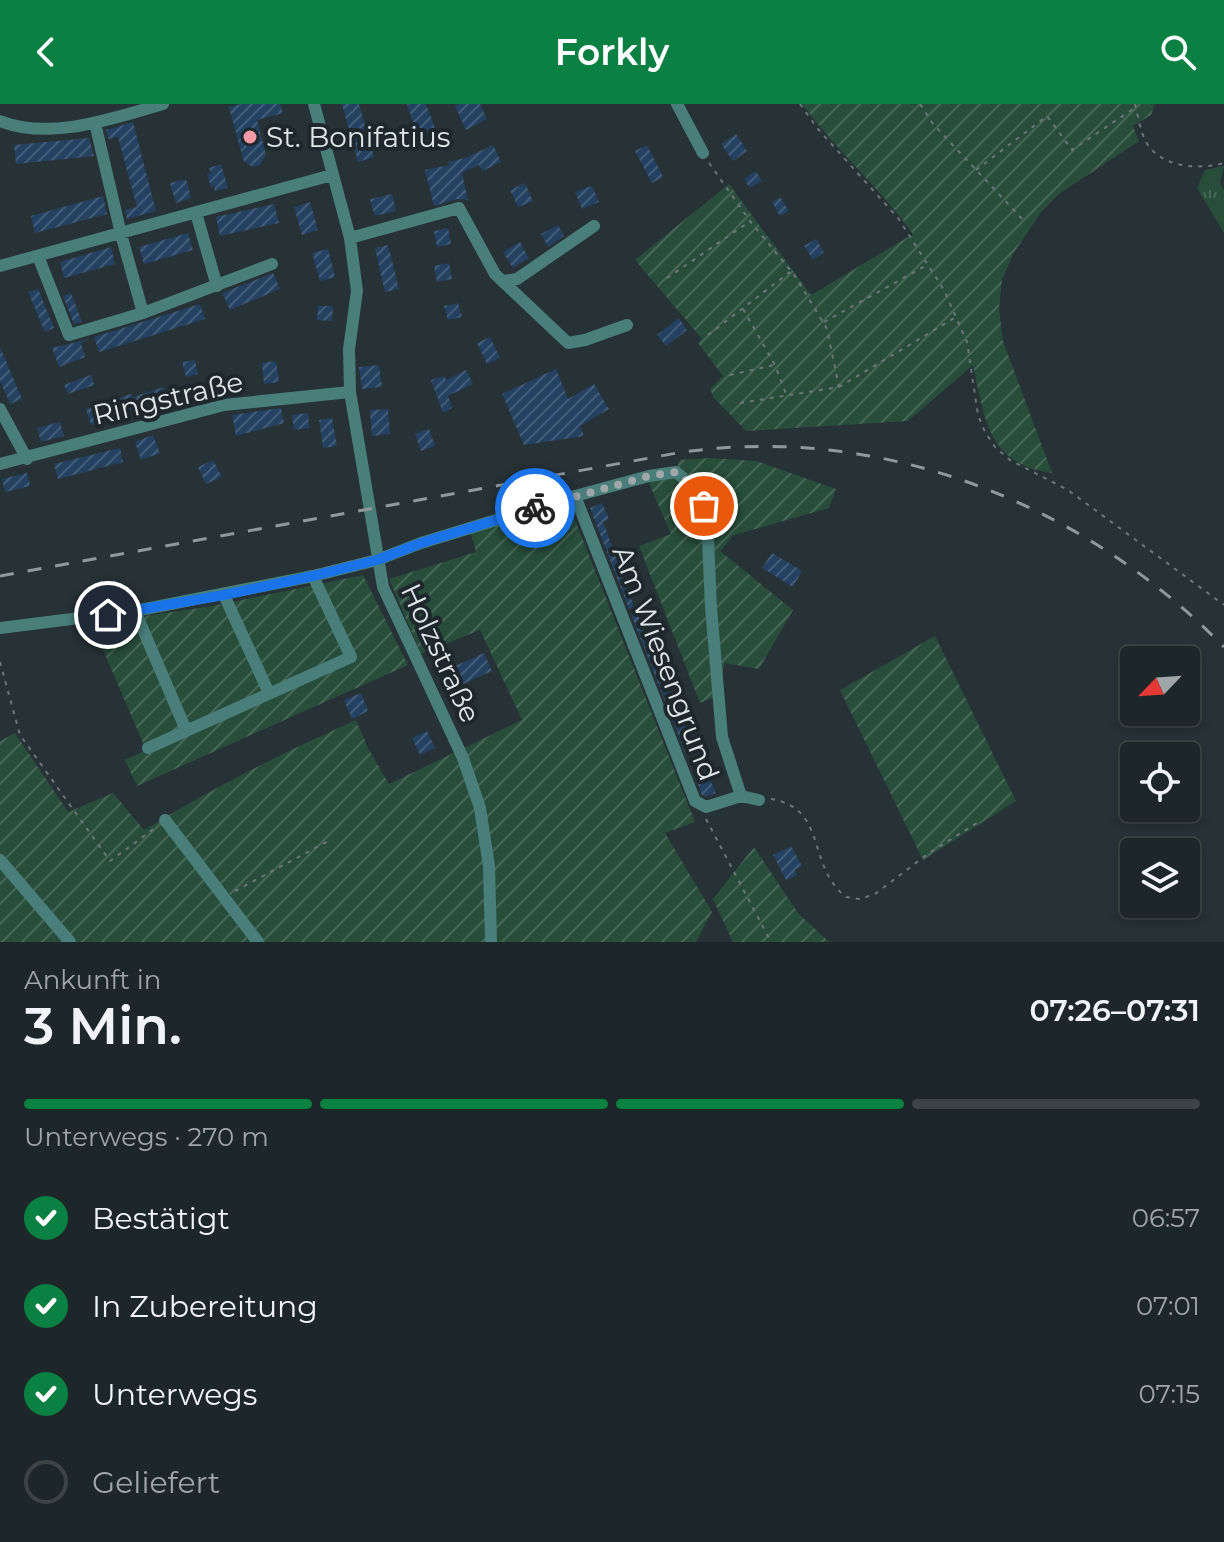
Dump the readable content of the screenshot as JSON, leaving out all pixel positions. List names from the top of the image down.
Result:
{
  "streets": {
    "street": ["Ringstraße", "Holzstraße", "Am Wiesengrund"]
  },
  "crossings": [
    ["Ringstraße", "Holzstraße"],
    ["Holzstraße", "Am Wiesengrund"]
  ],
  "places": ["St. Bonifatius"],
  "north": "bottom left",
  "page": {
    "header": "Forkly",
    "heading": ["3 Min.", "Ankunft in", "07:26–07:31"],
    "bar": "Unterwegs · 270 m",
    "list": [
      ["Bestätigt", "06:57"],
      ["In Zubereitung", "07:01"],
      ["Unterwegs", "07:15"],
      "Geliefert"
    ]
  }
}
